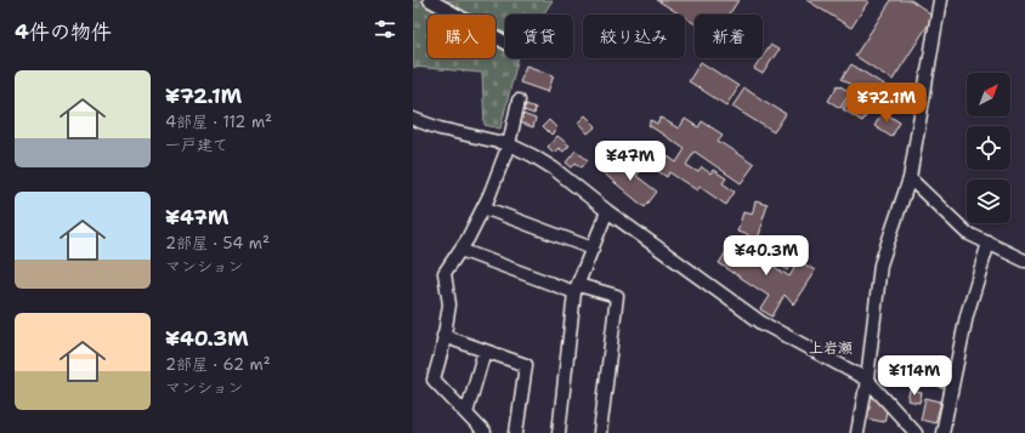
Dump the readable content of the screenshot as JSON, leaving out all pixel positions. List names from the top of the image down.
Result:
{
  "districts": ["上岩瀬"],
  "north": "top right",
  "page": {
    "heading": "4件の物件",
    "chip": [
      "購入",
      "賃貸",
      "絞り込み",
      "新着"
    ],
    "list": [
      {
        "name": "¥72.1M",
        "note": "4部屋 · 112 m² · 一戸建て"
      },
      {
        "name": "¥47M",
        "note": "2部屋 · 54 m² · マンション"
      },
      {
        "name": "¥40.3M",
        "note": "2部屋 · 62 m² · マンション"
      }
    ],
    "price": [
      "¥72.1M",
      "¥47M",
      "¥40.3M",
      "¥114M"
    ]
  }
}
